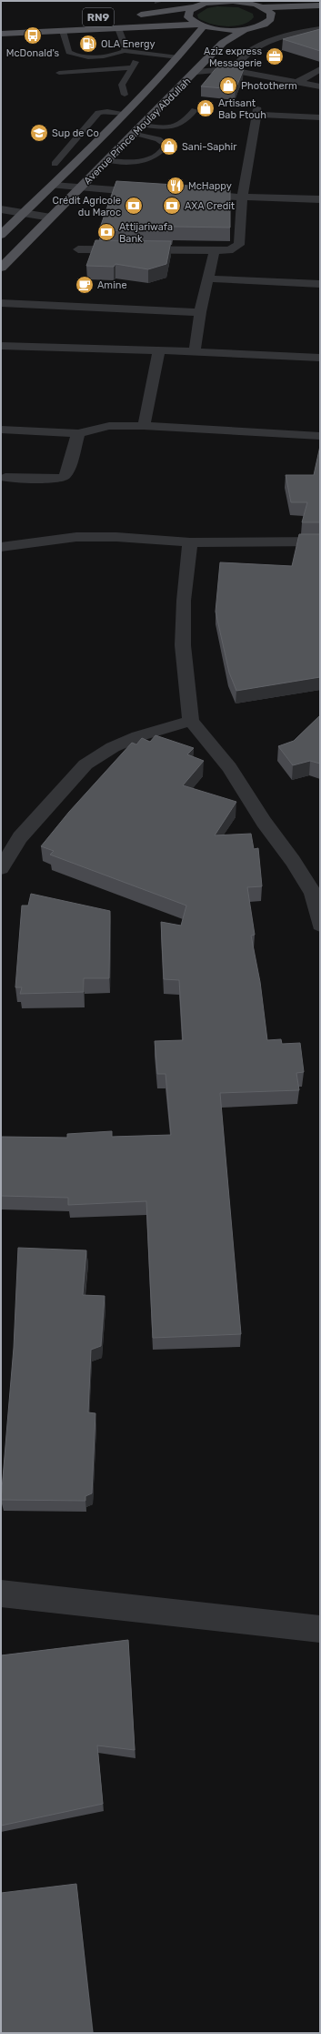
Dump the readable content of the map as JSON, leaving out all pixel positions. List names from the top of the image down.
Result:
{
  "streets": {
    "main road": ["RN9", "Avenue Prince Moulay Abdullah"]
  },
  "crossings": [
    ["RN9", "Avenue Prince Moulay Abdullah"]
  ],
  "places": {
    "bus stop": ["McDonald's"],
    "fuel station": ["OLA Energy"],
    "office": ["Aziz express Messagerie"],
    "shop": ["Phototherm", "Artisant Bab Ftouh", "Sani-Saphir"],
    "school or university": ["Sup de Co"],
    "restaurant": ["McHappy"],
    "bank": ["Crédit Agricole du Maroc", "AXA Credit", "Attijariwafa Bank"],
    "cafe": ["Amine"]
  }
}
